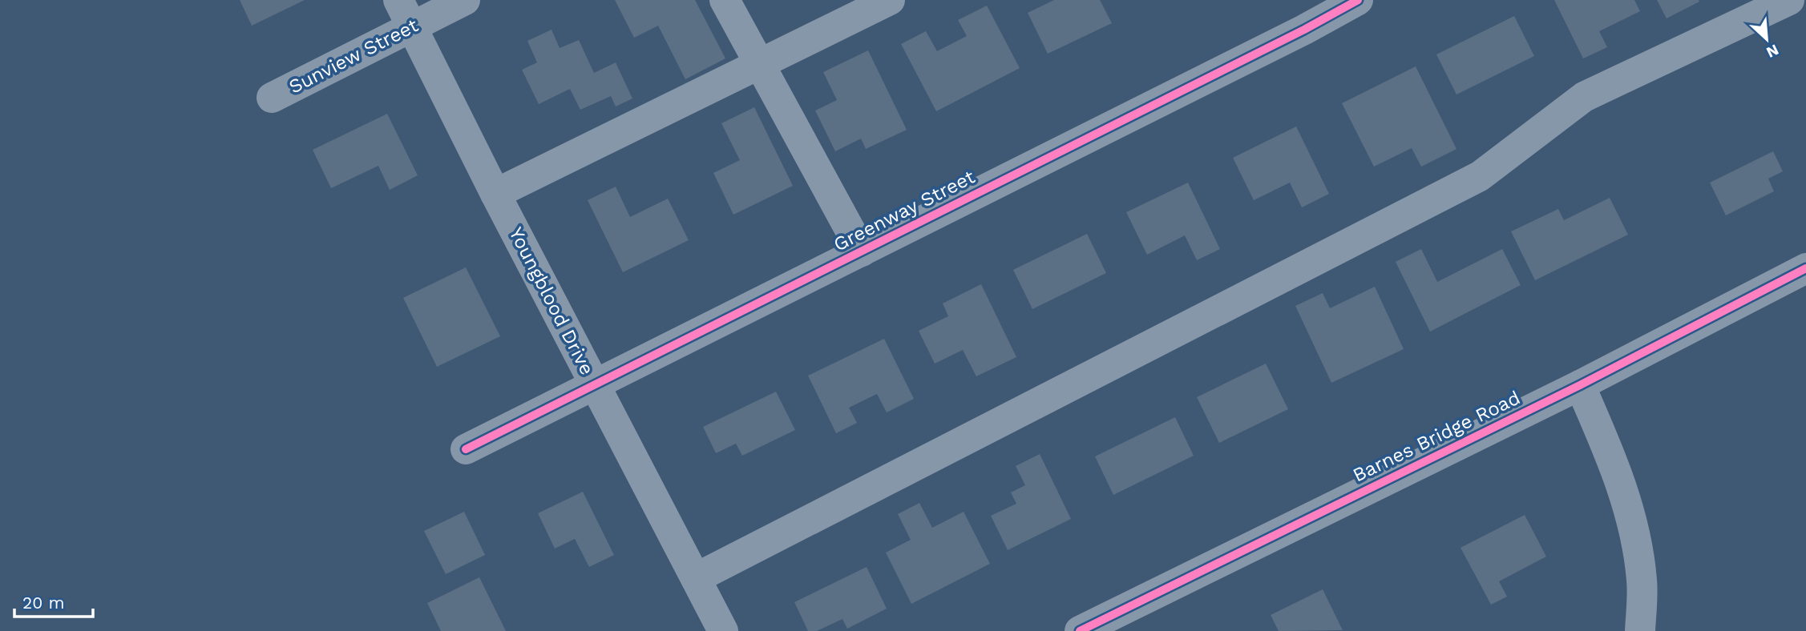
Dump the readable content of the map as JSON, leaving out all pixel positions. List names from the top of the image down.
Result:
{
  "streets": {
    "street": [
      "Sunview Street",
      "Greenway Street",
      "Youngblood Drive",
      "Barnes Bridge Road"
    ]
  },
  "crossings": [
    ["Sunview Street", "Youngblood Drive"],
    ["Greenway Street", "Youngblood Drive"]
  ],
  "scale_bar": "20 m",
  "north": "bottom right"
}
